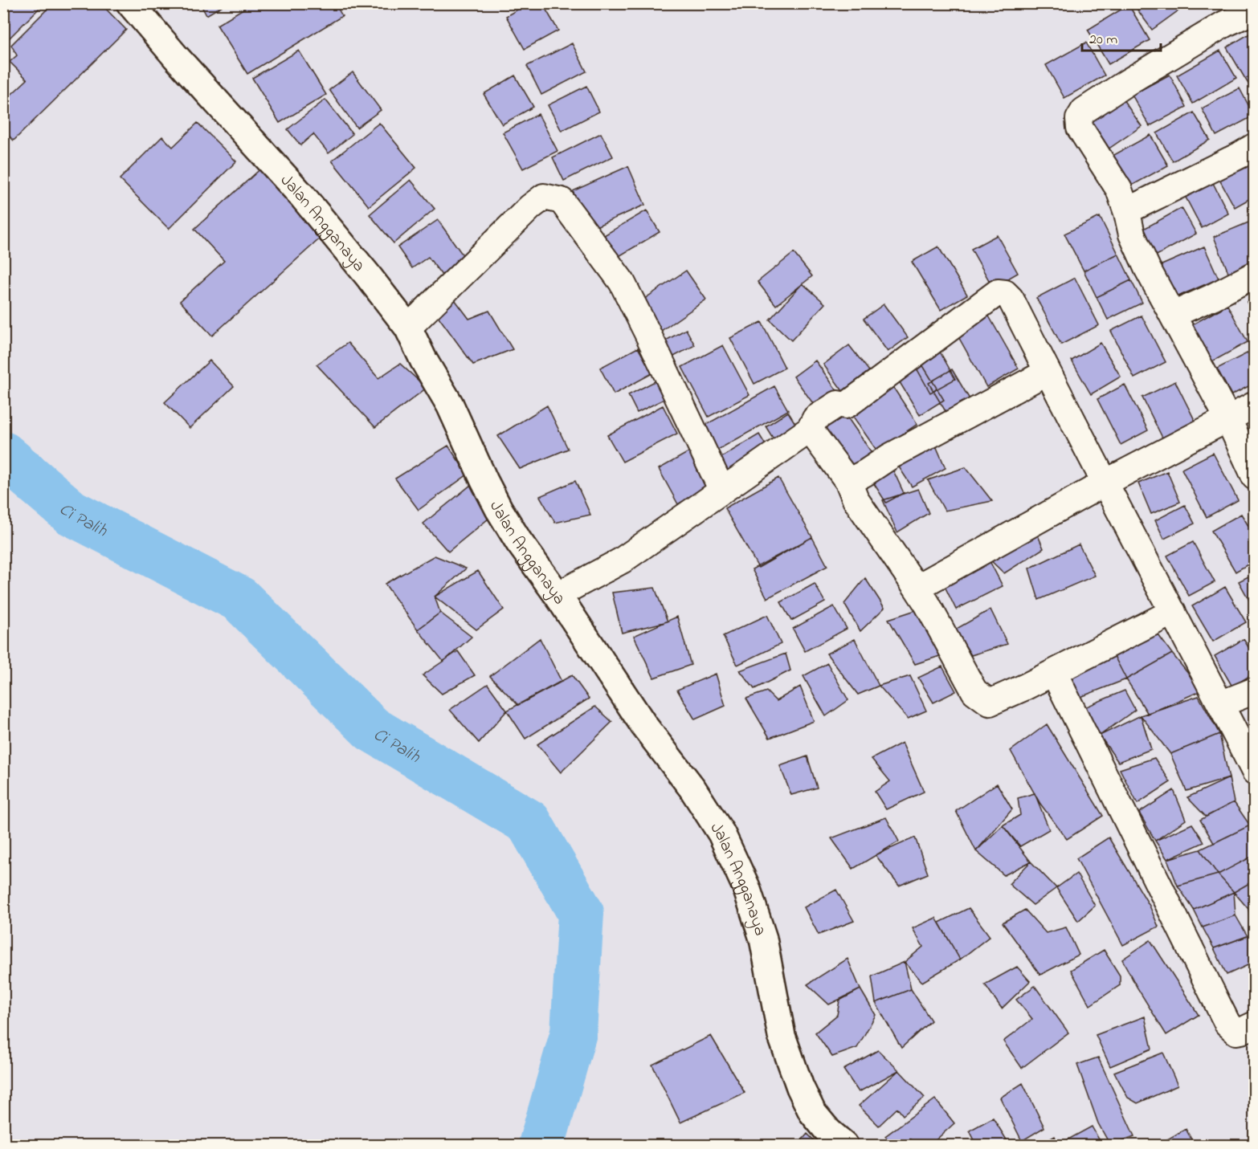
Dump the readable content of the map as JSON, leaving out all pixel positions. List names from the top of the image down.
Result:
{
  "streets": {
    "street": ["Jalan Angganaya"]
  },
  "water": ["Ci Palih"],
  "scale_bar": "20 m"
}
